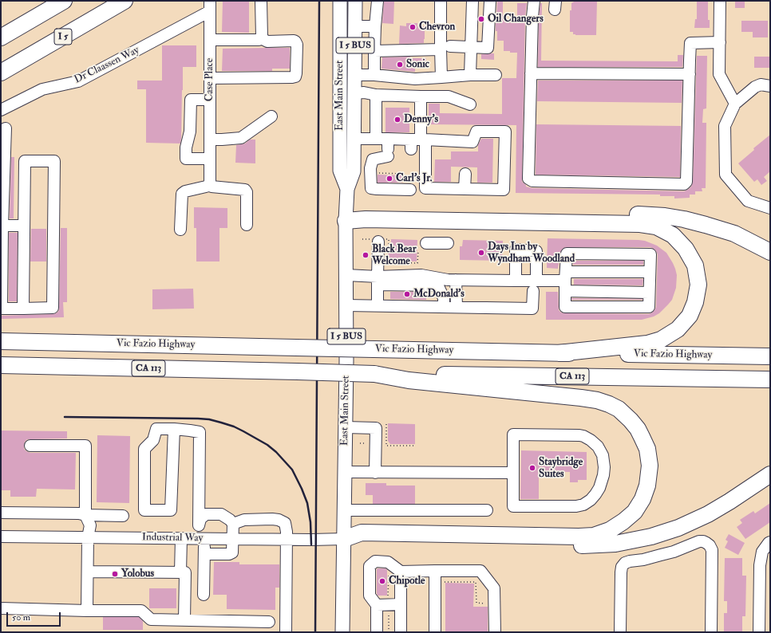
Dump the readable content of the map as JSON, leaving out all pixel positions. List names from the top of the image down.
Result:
{
  "streets": {
    "highway": ["I 5", "Vic Fazio Highway", "CA 113"],
    "main road": ["I 5 BUS", "East Main Street"],
    "street": ["Dr Claassen Way", "Case Place", "Industrial Way"]
  },
  "crossings": [
    ["Dr Claassen Way", "Case Place"],
    ["East Main Street", "Industrial Way"]
  ],
  "places": [
    "Oil Changers",
    "Chevron",
    "Sonic",
    "Denny's",
    "Carl's Jr.",
    "Days Inn by Wyndham Woodland",
    "Black Bear Welcome",
    "McDonald's",
    "Staybridge Suites",
    "Yolobus",
    "Chipotle"
  ],
  "scale_bar": "50 m"
}
